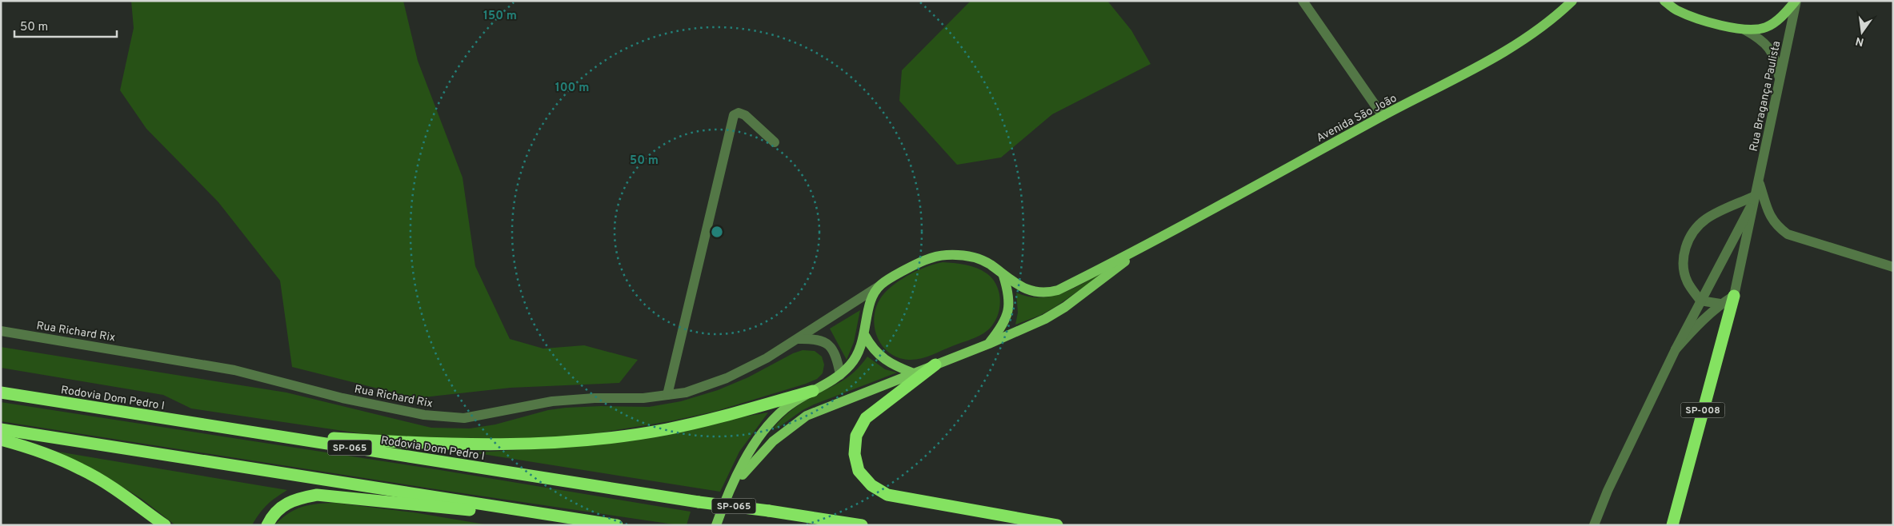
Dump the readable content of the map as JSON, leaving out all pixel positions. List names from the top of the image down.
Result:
{
  "streets": {
    "highway": ["Rodovia Dom Pedro I", "SP-008", "SP-065"],
    "main road": ["Avenida São João"],
    "street": ["Rua Bragança Paulista", "Rua Richard Rix"]
  },
  "crossings": [
    ["Rua Bragança Paulista", "SP-008"]
  ],
  "scale_bar": "50 m",
  "north": "bottom",
  "rings": ["150 m", "100 m", "50 m"]
}
